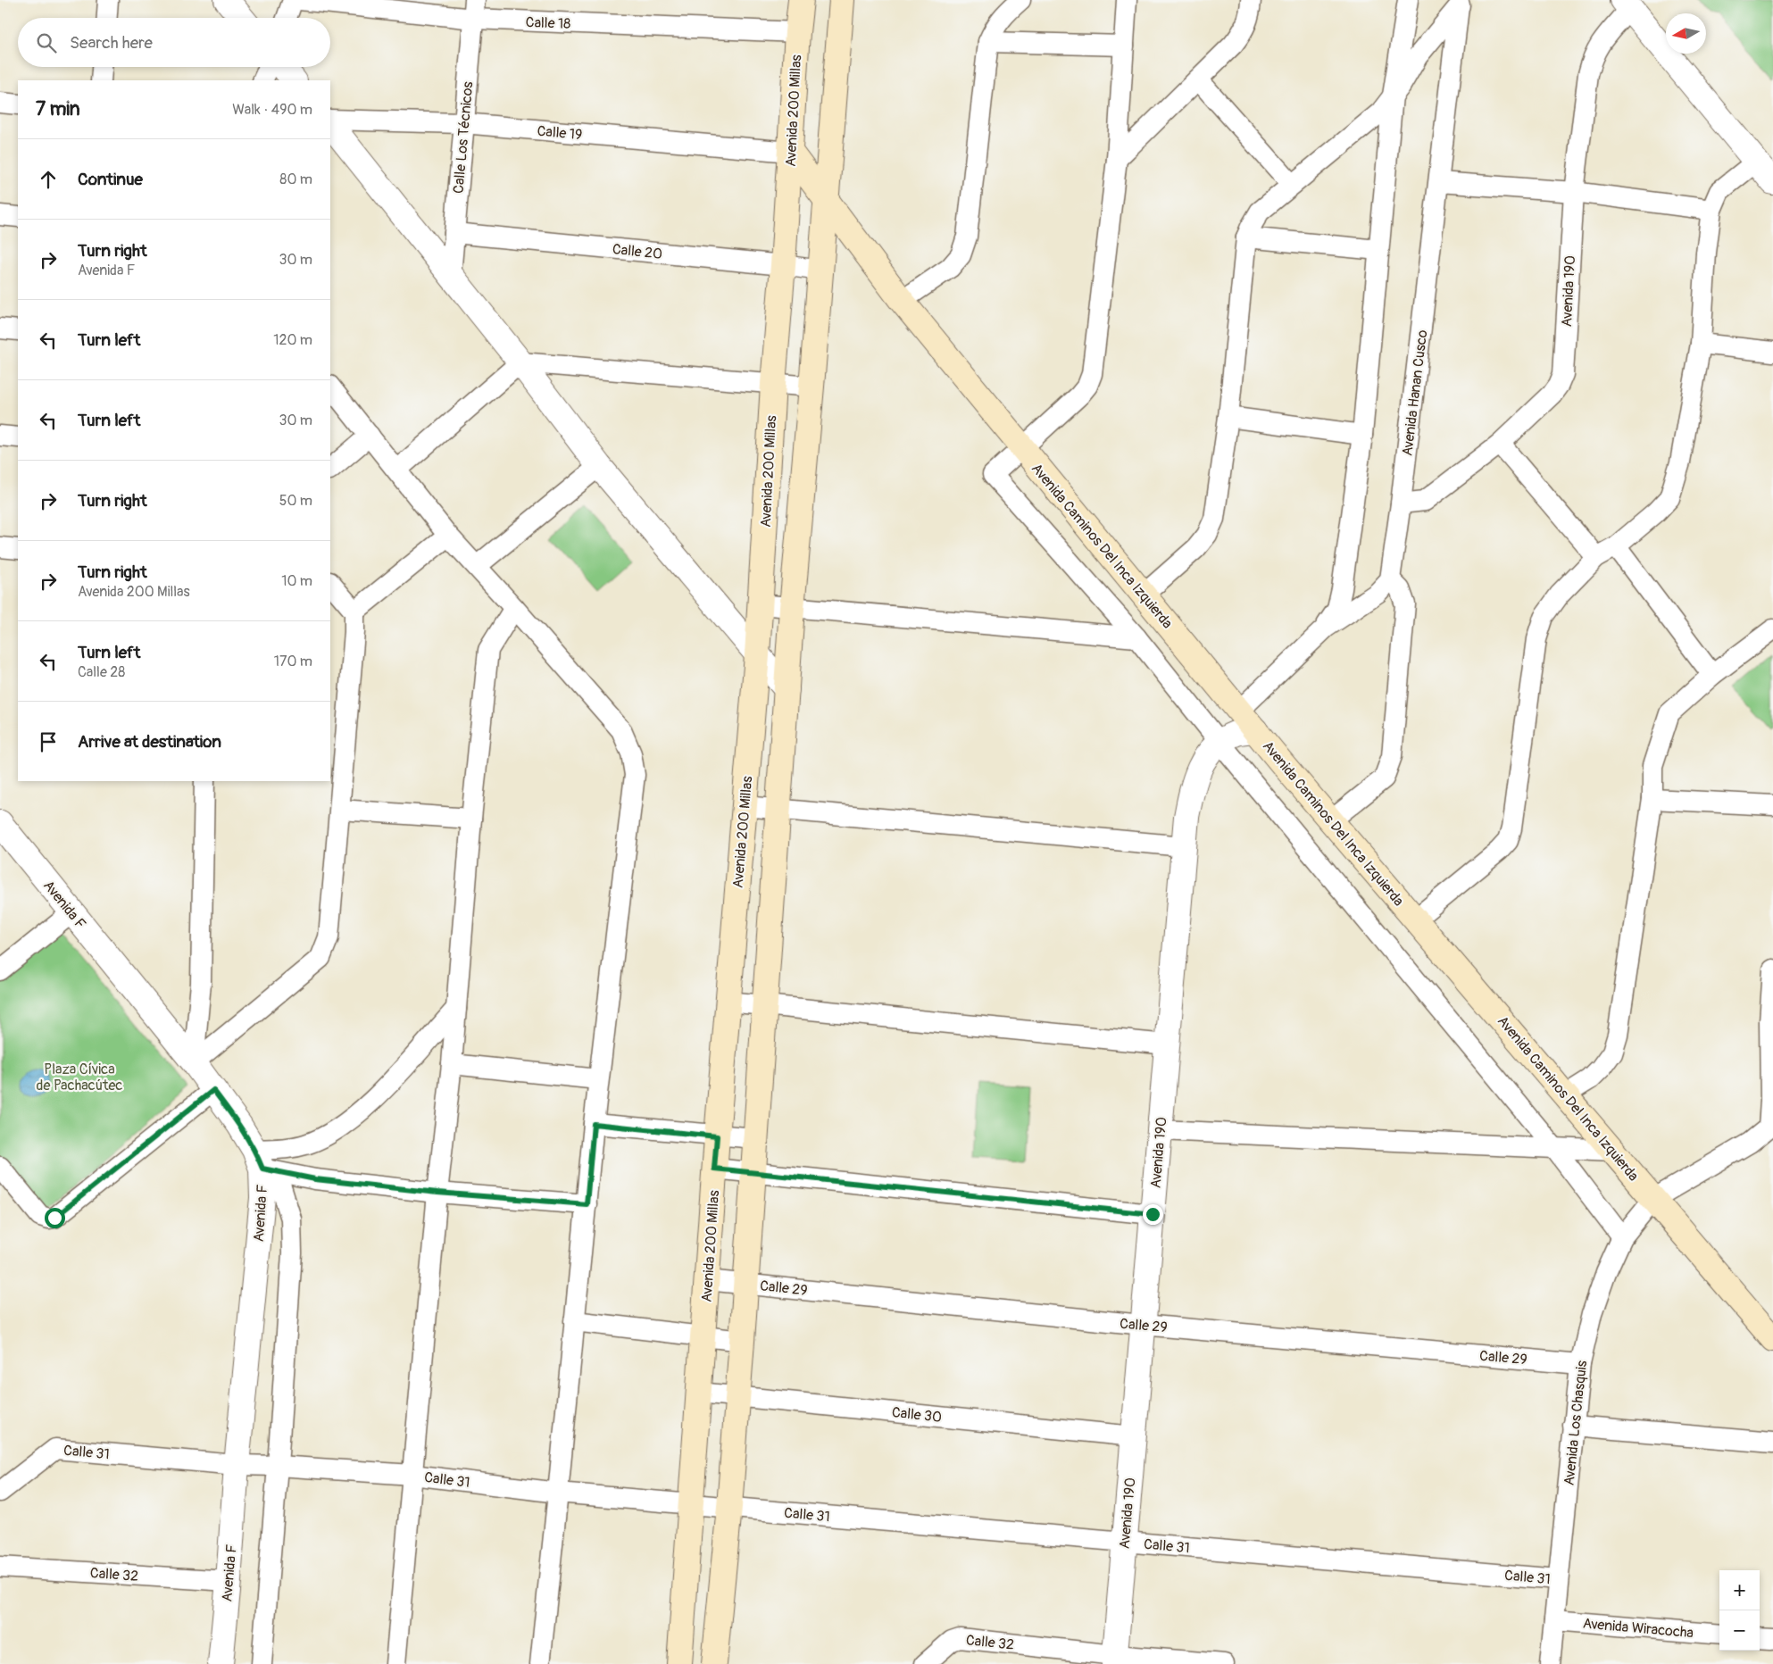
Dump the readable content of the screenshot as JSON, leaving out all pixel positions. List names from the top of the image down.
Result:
{
  "streets": {
    "main road": ["Avenida 200 Millas", "Avenida Caminos Del Inca Izquierda"],
    "street": [
      "Calle 18",
      "Calle 19",
      "Calle Los Técnicos",
      "Calle 20",
      "Avenida 190",
      "Avenida Hanan Cusco",
      "Avenida F",
      "Calle 29",
      "Calle 30",
      "Avenida Los Chasquis",
      "Calle 31",
      "Calle 32",
      "Avenida Wiracocha"
    ]
  },
  "crossings": [
    ["Calle 18", "Avenida 200 Millas"],
    ["Calle 18", "Calle Los Técnicos"],
    ["Avenida 200 Millas", "Calle 19"],
    ["Avenida 200 Millas", "Calle 20"],
    ["Avenida 200 Millas", "Avenida Caminos Del Inca Izquierda"],
    ["Avenida 200 Millas", "Calle 29"],
    ["Avenida 200 Millas", "Calle 30"],
    ["Avenida 200 Millas", "Calle 31"],
    ["Calle 19", "Calle Los Técnicos"],
    ["Calle 19", "Avenida Caminos Del Inca Izquierda"],
    ["Calle Los Técnicos", "Calle 20"],
    ["Avenida 190", "Avenida Hanan Cusco"],
    ["Avenida 190", "Avenida Caminos Del Inca Izquierda"],
    ["Avenida 190", "Calle 29"],
    ["Avenida 190", "Calle 30"],
    ["Avenida 190", "Calle 31"],
    ["Avenida 190", "Calle 32"],
    ["Avenida Caminos Del Inca Izquierda", "Avenida Los Chasquis"],
    ["Avenida F", "Calle 31"],
    ["Avenida F", "Calle 32"],
    ["Calle 29", "Avenida Los Chasquis"],
    ["Avenida Los Chasquis", "Calle 31"],
    ["Avenida Los Chasquis", "Avenida Wiracocha"]
  ],
  "parks": ["Plaza Cívica de Pachacútec"],
  "north": "left",
  "page": {
    "search": "Search here",
    "heading": ["7 min", "Walk · 490 m"],
    "list": [
      ["Continue", "80 m"],
      ["Turn right", "Avenida F", "30 m"],
      ["Turn left", "120 m"],
      ["Turn left", "30 m"],
      ["Turn right", "50 m"],
      ["Turn right", "Avenida 200 Millas", "10 m"],
      ["Turn left", "Calle 28", "170 m"],
      "Arrive at destination"
    ],
    "map_buttons": ["+", "−"]
  }
}
